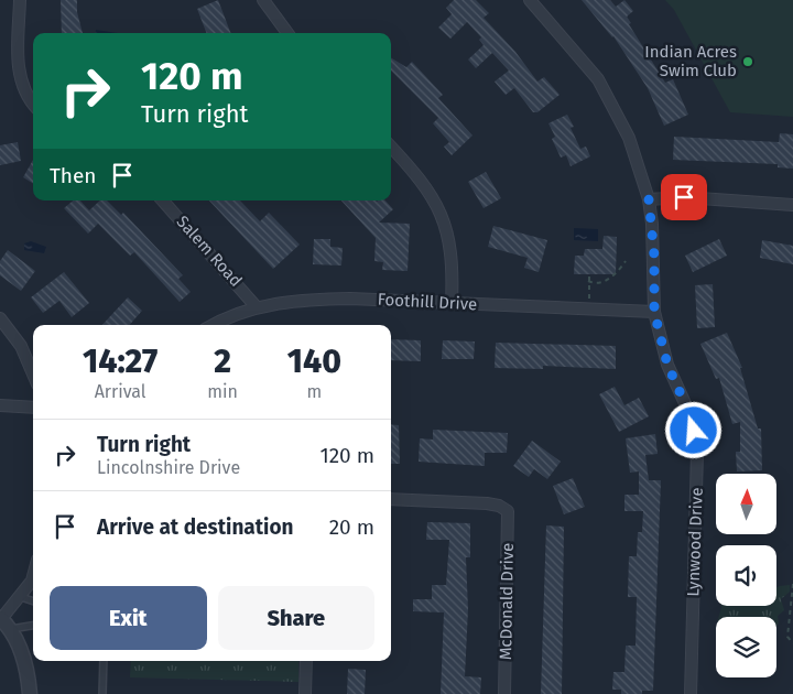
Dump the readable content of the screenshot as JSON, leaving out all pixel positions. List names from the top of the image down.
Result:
{
  "streets": {
    "street": [
      "Salem Road",
      "Foothill Drive",
      "Lynwood Drive",
      "McDonald Drive"
    ]
  },
  "crossings": [
    ["Salem Road", "Foothill Drive"],
    ["Foothill Drive", "Lynwood Drive"]
  ],
  "places": ["Indian Acres Swim Club"],
  "north": "top",
  "page": {
    "turn": ["120 m", "Turn right"],
    "then": "Then",
    "eta": [
      "14:27",
      "Arrival",
      "2",
      "min",
      "140",
      "m"
    ],
    "list": [
      {
        "name": "Turn right",
        "note": "Lincolnshire Drive",
        "value": "120 m"
      },
      {
        "name": "Arrive at destination",
        "value": "20 m"
      }
    ],
    "buttons": ["Exit", "Share"]
  }
}
